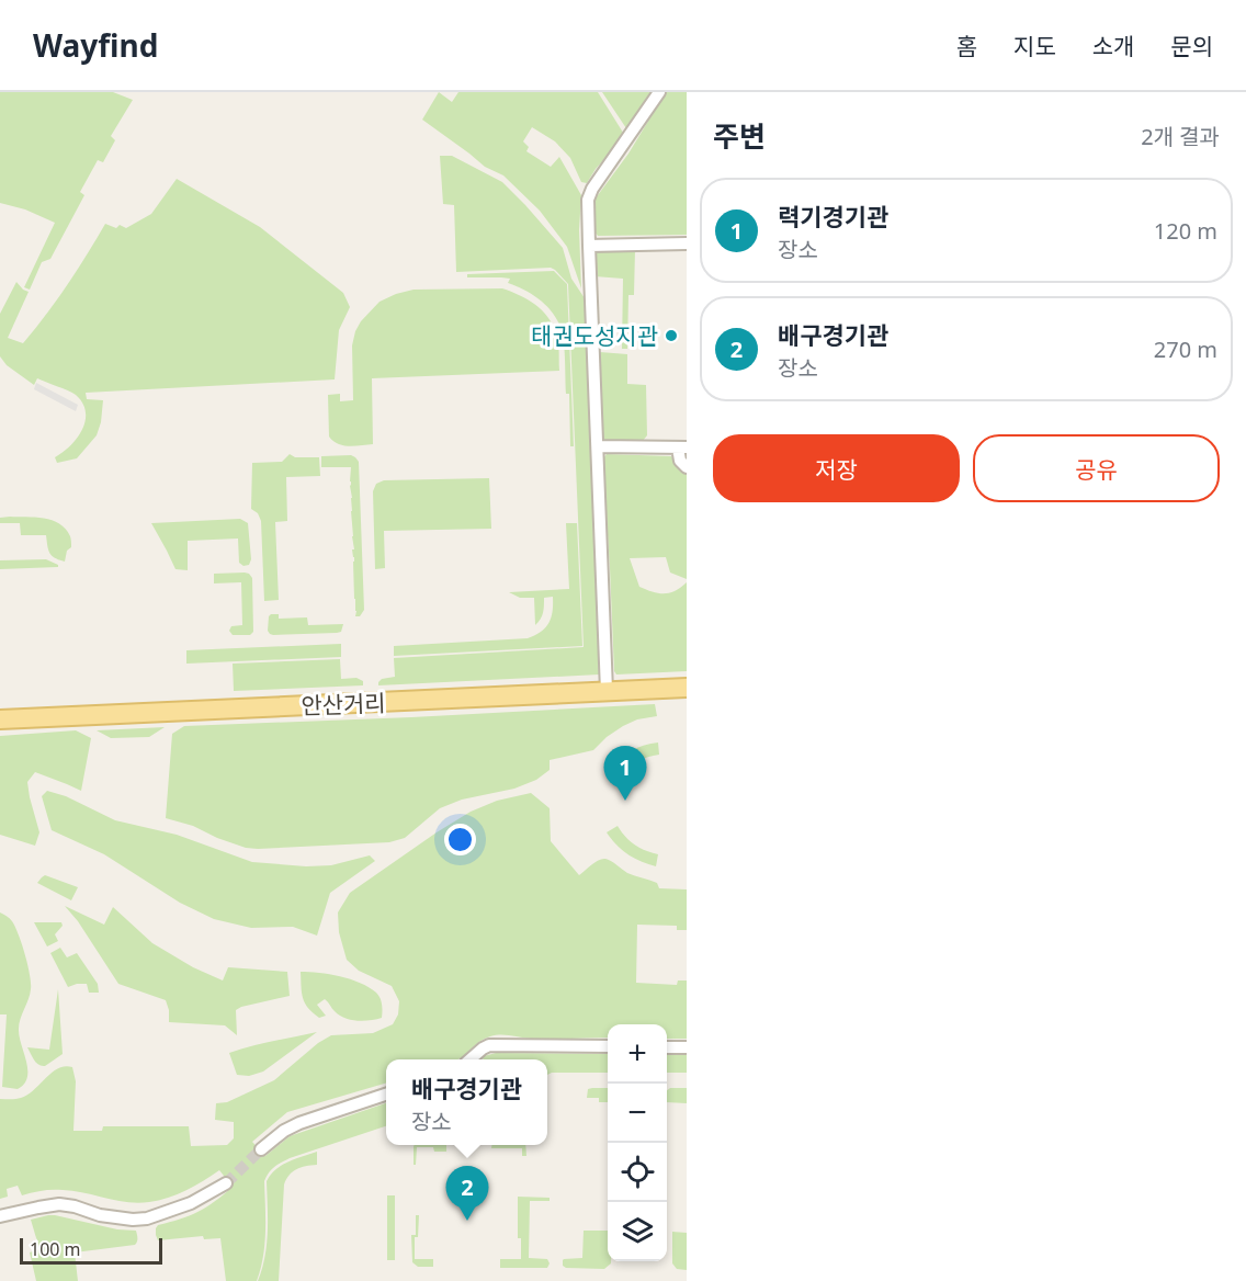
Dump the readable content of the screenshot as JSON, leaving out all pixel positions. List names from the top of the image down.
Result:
{
  "streets": {
    "main road": ["안산거리"]
  },
  "places": ["태권도성지관"],
  "scale_bar": "100 m",
  "page": {
    "header": "Wayfind",
    "nav": [
      "홈",
      "지도",
      "소개",
      "문의"
    ],
    "heading": ["주변", "2개 결과"],
    "list": [
      {
        "mark": "1",
        "name": "력기경기관",
        "note": "장소",
        "value": "120 m"
      },
      {
        "mark": "2",
        "name": "배구경기관",
        "note": "장소",
        "value": "270 m"
      }
    ],
    "buttons": ["저장", "공유"],
    "pins": ["1", "2"],
    "map_buttons": ["+", "−"],
    "popup": ["배구경기관", "장소"],
    "scale": "100 m"
  }
}
